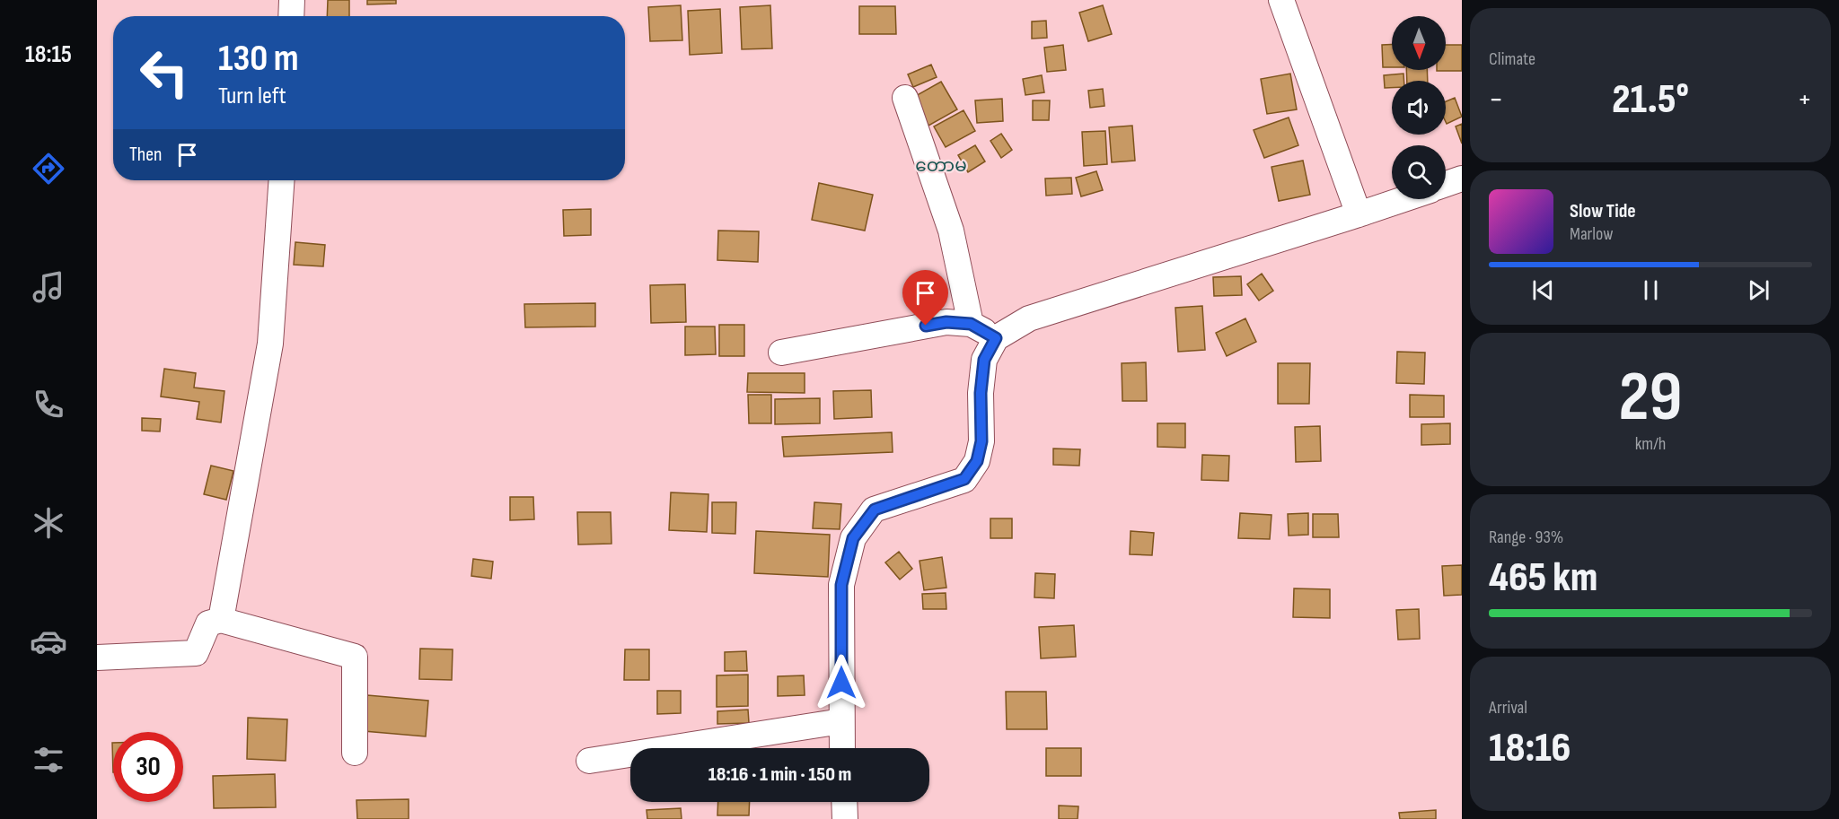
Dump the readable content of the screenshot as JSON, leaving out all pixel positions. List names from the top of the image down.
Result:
{
  "districts": ["တောမ"],
  "north": "bottom",
  "page": {
    "tabs": "18:15",
    "tile": [
      "Climate",
      ["29", "km/h"],
      ["Range · 93%", "465 km"],
      ["Arrival", "18:16"]
    ],
    "turn": ["130 m", "Turn left"],
    "heat": ["−", "21.5°", "+"],
    "then": "Then",
    "song": ["Slow Tide", "Marlow"],
    "limit": "30",
    "trip": "18:16 · 1 min · 150 m"
  }
}
